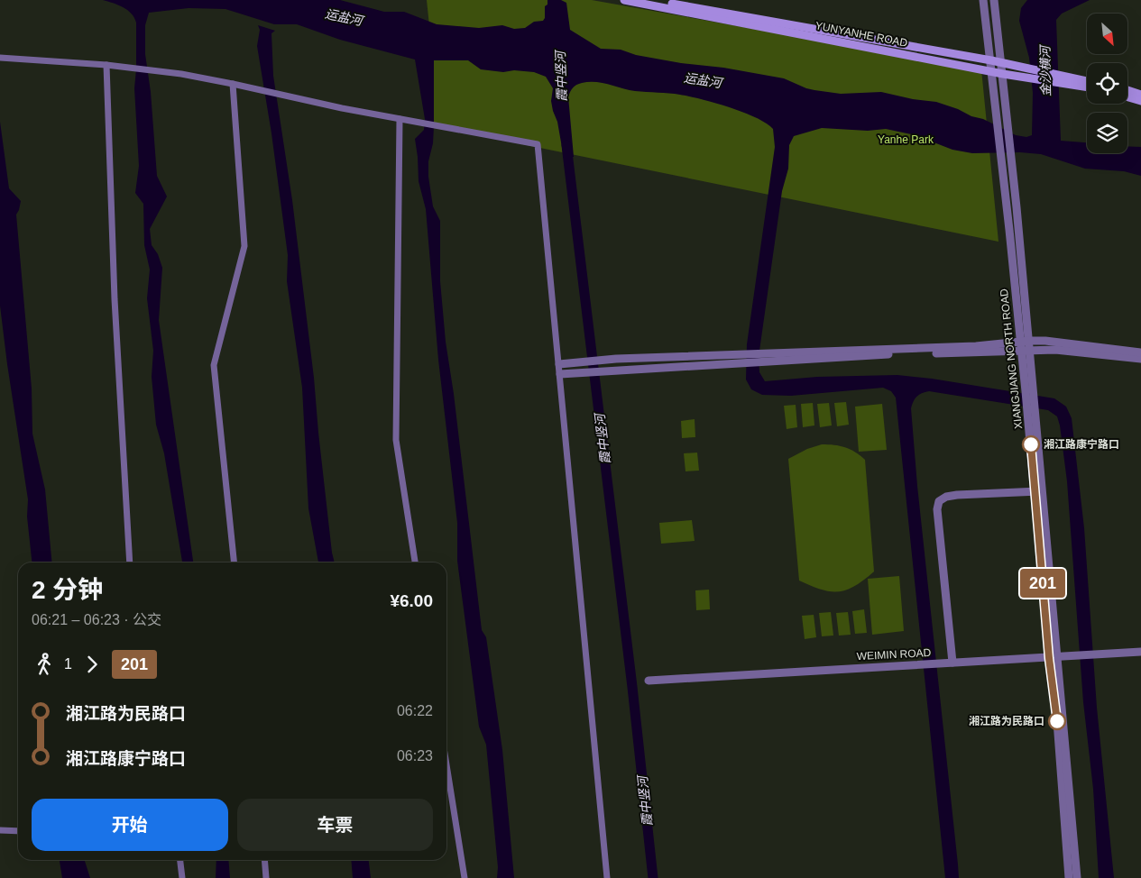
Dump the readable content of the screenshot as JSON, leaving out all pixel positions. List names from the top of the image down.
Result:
{
  "streets": {
    "main road": ["YUNYANHE ROAD"],
    "street": ["XIANGJIANG NORTH ROAD", "WEIMIN ROAD"]
  },
  "crossings": [
    ["YUNYANHE ROAD", "XIANGJIANG NORTH ROAD"],
    ["XIANGJIANG NORTH ROAD", "WEIMIN ROAD"]
  ],
  "water": ["运盐河", "金沙横河", "霞中竖河"],
  "parks": ["Yanhe Park"],
  "places": ["湘江路康宁路口", "湘江路为民路口"],
  "lines": ["bus line 201"],
  "north": "bottom right",
  "page": {
    "on_map": "201",
    "heading": ["2 分钟", "06:21 – 06:23 · 公交", "¥6.00"],
    "legs": ["1", "201"],
    "list": [
      {
        "name": "湘江路为民路口",
        "value": "06:22"
      },
      {
        "name": "湘江路康宁路口",
        "value": "06:23"
      }
    ],
    "buttons": ["开始", "车票"]
  }
}
